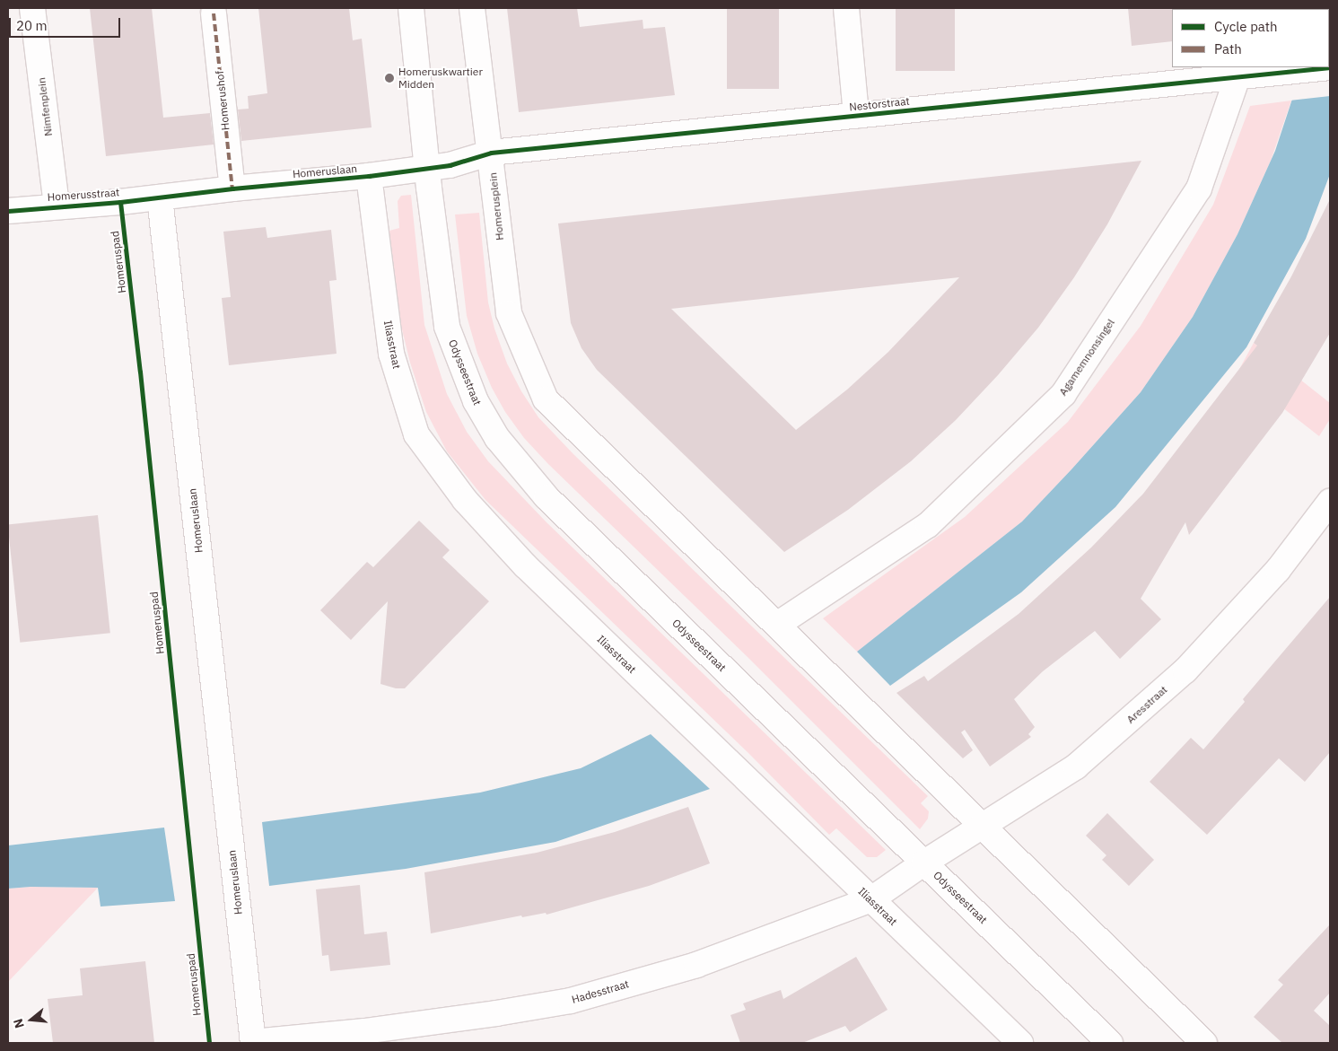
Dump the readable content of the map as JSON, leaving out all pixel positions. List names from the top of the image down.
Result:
{
  "streets": {
    "street": [
      "Homerushof",
      "Nestorstraat",
      "Nimfenplein",
      "Homeruslaan",
      "Homerusstraat",
      "Homerusplein",
      "Iliasstraat",
      "Agamemnonsingel",
      "Odysseestraat",
      "Aresstraat",
      "Hadesstraat"
    ],
    "cycle path": ["Homeruspad"]
  },
  "crossings": [
    ["Homerushof", "Homeruslaan"],
    ["Nestorstraat", "Homeruslaan"],
    ["Nestorstraat", "Homerusplein"],
    ["Nestorstraat", "Agamemnonsingel"],
    ["Nimfenplein", "Homerusstraat"],
    ["Homeruslaan", "Homerusstraat"],
    ["Homeruslaan", "Homerusplein"],
    ["Homeruslaan", "Iliasstraat"],
    ["Homeruslaan", "Odysseestraat"],
    ["Homeruslaan", "Hadesstraat"],
    ["Homerusplein", "Agamemnonsingel"],
    ["Iliasstraat", "Hadesstraat"],
    ["Odysseestraat", "Aresstraat"],
    ["Odysseestraat", "Hadesstraat"],
    ["Aresstraat", "Hadesstraat"]
  ],
  "places": ["Homeruskwartier Midden"],
  "legend": ["Cycle path", "Path"],
  "scale_bar": "20 m",
  "north": "left"
}
